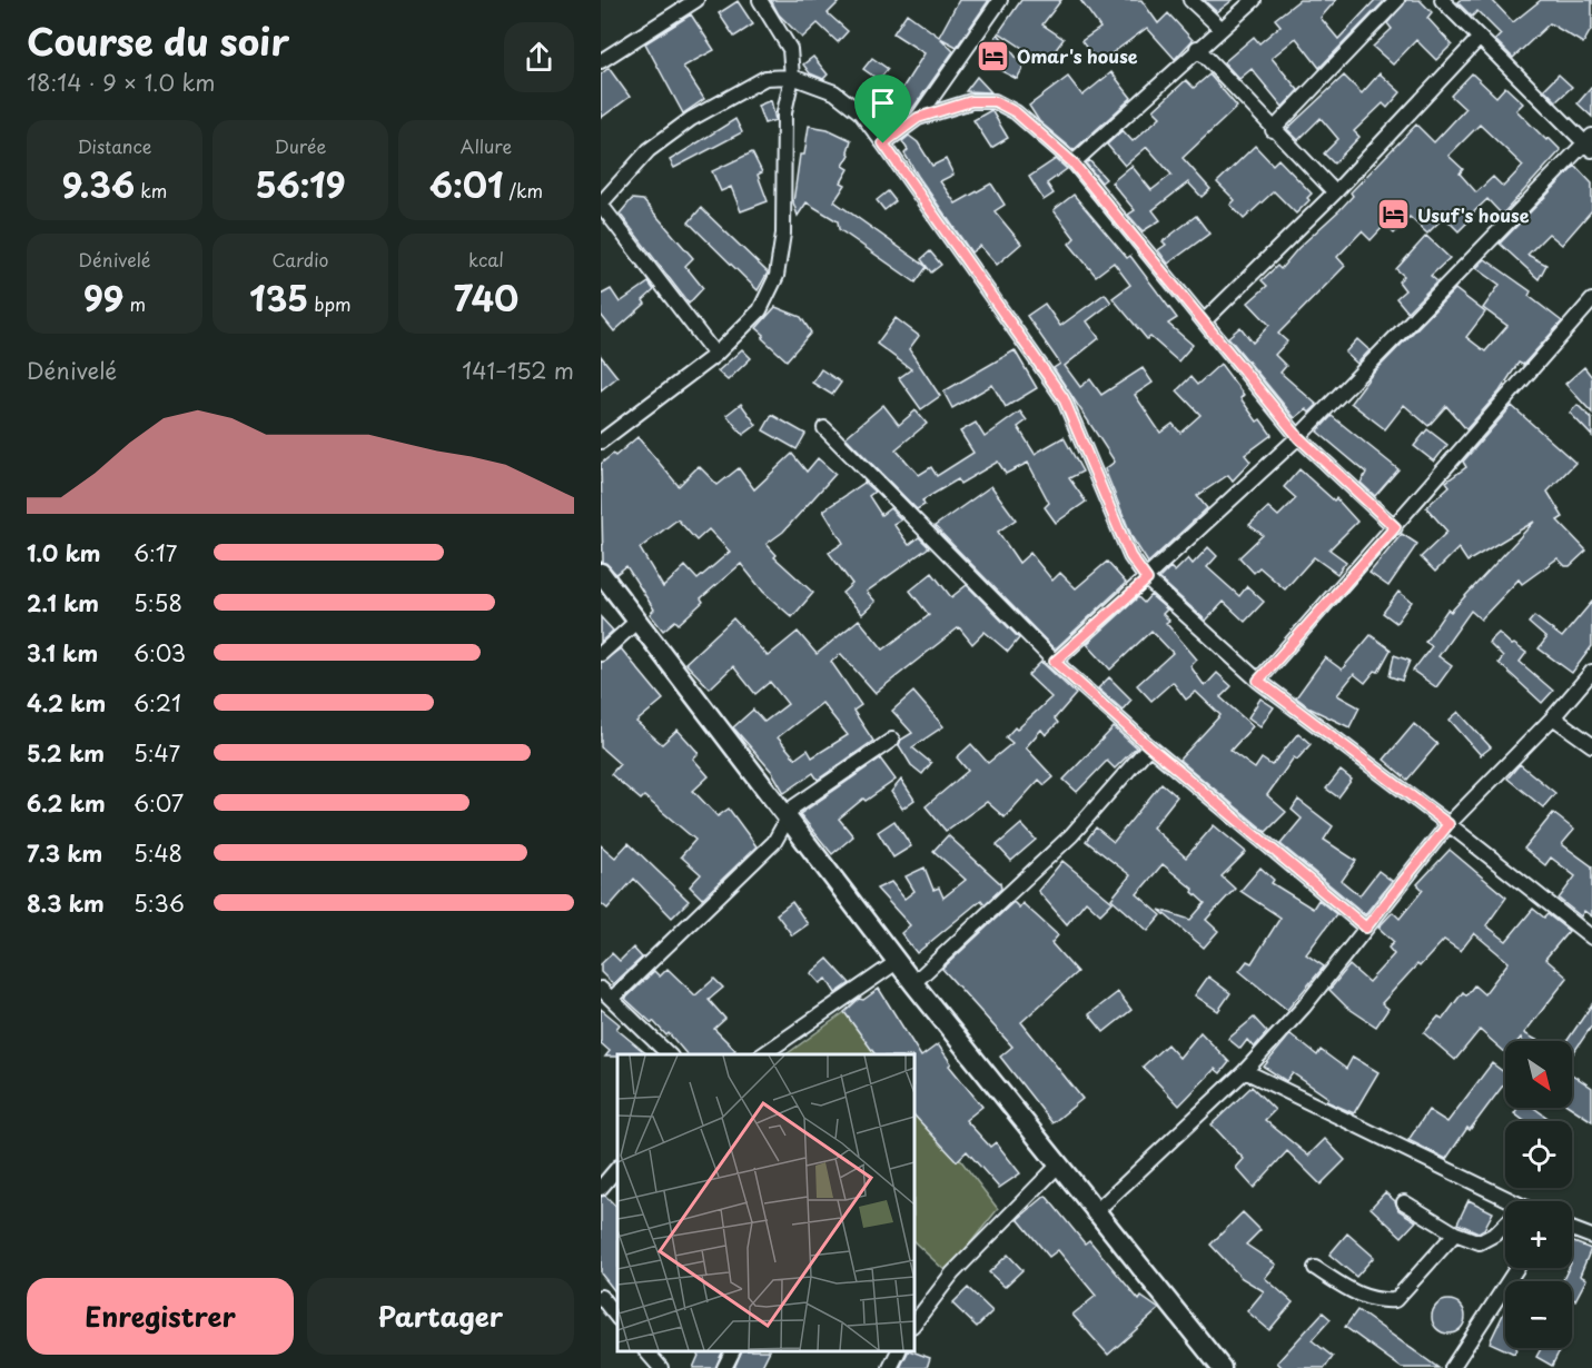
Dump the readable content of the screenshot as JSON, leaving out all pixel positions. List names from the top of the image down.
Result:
{
  "places": {
    "hotel": ["Omar's house", "Usuf's house"]
  },
  "north": "bottom right",
  "page": {
    "heading": ["Course du soir", "18:14 · 9 × 1.0 km"],
    "stats": [
      ["Distance", "9.36 km"],
      ["Durée", "56:19"],
      ["Allure", "6:01 /km"],
      ["Dénivelé", "99 m"],
      ["Cardio", "135 bpm"],
      ["kcal", "740"]
    ],
    "chart": ["Dénivelé", "141–152 m"],
    "list": [
      {
        "name": "1.0 km",
        "note": "6:17"
      },
      {
        "name": "2.1 km",
        "note": "5:58"
      },
      {
        "name": "3.1 km",
        "note": "6:03"
      },
      {
        "name": "4.2 km",
        "note": "6:21"
      },
      {
        "name": "5.2 km",
        "note": "5:47"
      },
      {
        "name": "6.2 km",
        "note": "6:07"
      },
      {
        "name": "7.3 km",
        "note": "5:48"
      },
      {
        "name": "8.3 km",
        "note": "5:36"
      }
    ],
    "map_buttons": ["+", "−"],
    "buttons": ["Enregistrer", "Partager"]
  }
}
